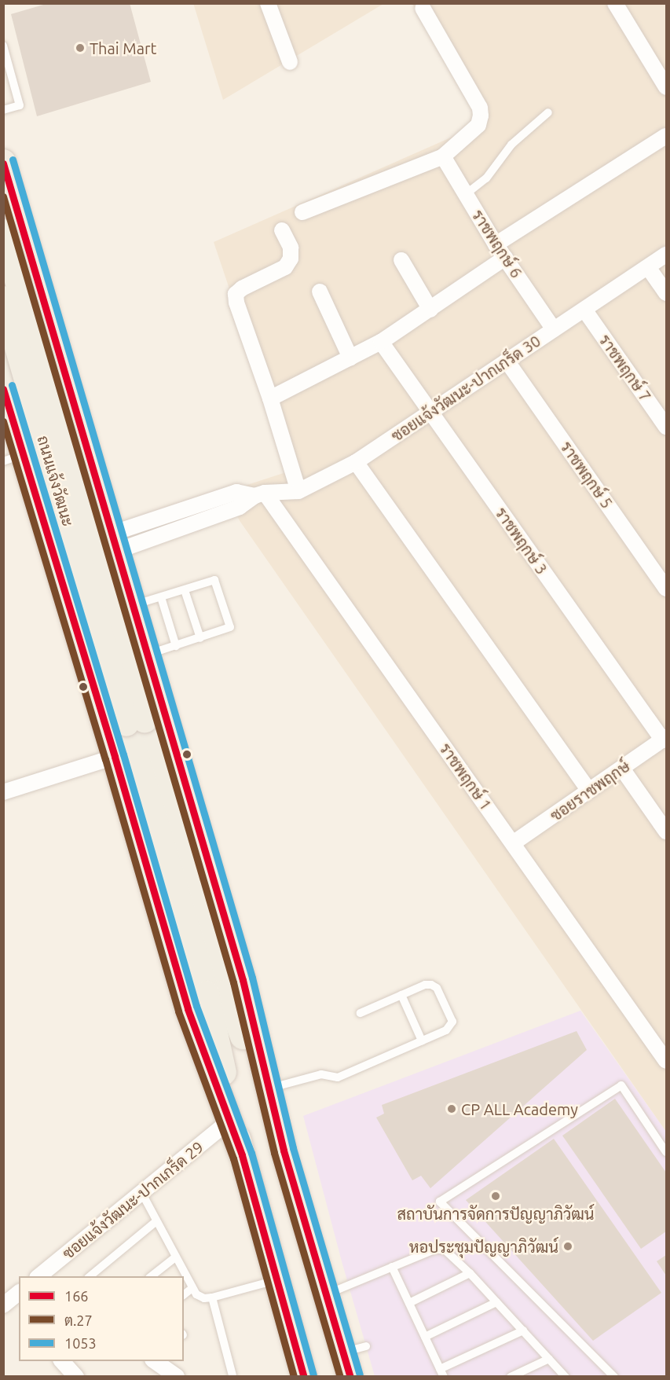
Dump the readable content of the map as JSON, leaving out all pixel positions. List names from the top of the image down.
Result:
{
  "streets": {
    "main road": ["ถนนแจ้งวัฒนะ"],
    "street": [
      "ราชพฤกษ์ 6",
      "ราชพฤกษ์ 7",
      "ซอยแจ้งวัฒนะ-ปากเกร็ด 30",
      "ราชพฤกษ์ 5",
      "ราชพฤกษ์ 3",
      "ราชพฤกษ์ 1",
      "ซอยราชพฤกษ์",
      "ซอยแจ้งวัฒนะ-ปากเกร็ด 29"
    ]
  },
  "crossings": [
    ["ราชพฤกษ์ 6", "ซอยแจ้งวัฒนะ-ปากเกร็ด 30"],
    ["ราชพฤกษ์ 7", "ซอยแจ้งวัฒนะ-ปากเกร็ด 30"],
    ["ซอยแจ้งวัฒนะ-ปากเกร็ด 30", "ราชพฤกษ์ 5"],
    ["ซอยแจ้งวัฒนะ-ปากเกร็ด 30", "ถนนแจ้งวัฒนะ"],
    ["ซอยแจ้งวัฒนะ-ปากเกร็ด 30", "ราชพฤกษ์ 3"],
    ["ซอยแจ้งวัฒนะ-ปากเกร็ด 30", "ราชพฤกษ์ 1"],
    ["ถนนแจ้งวัฒนะ", "ซอยแจ้งวัฒนะ-ปากเกร็ด 29"],
    ["ราชพฤกษ์ 3", "ซอยราชพฤกษ์"],
    ["ราชพฤกษ์ 1", "ซอยราชพฤกษ์"]
  ],
  "places": [
    "Thai Mart",
    "CP ALL Academy",
    "สถาบันการจัดการปัญญาภิวัฒน์",
    "หอประชุมปัญญาภิวัฒน์"
  ],
  "lines": ["transit line 1053", "transit line 166", "transit line ต.27"],
  "legend": ["166", "ต.27", "1053"]
}
